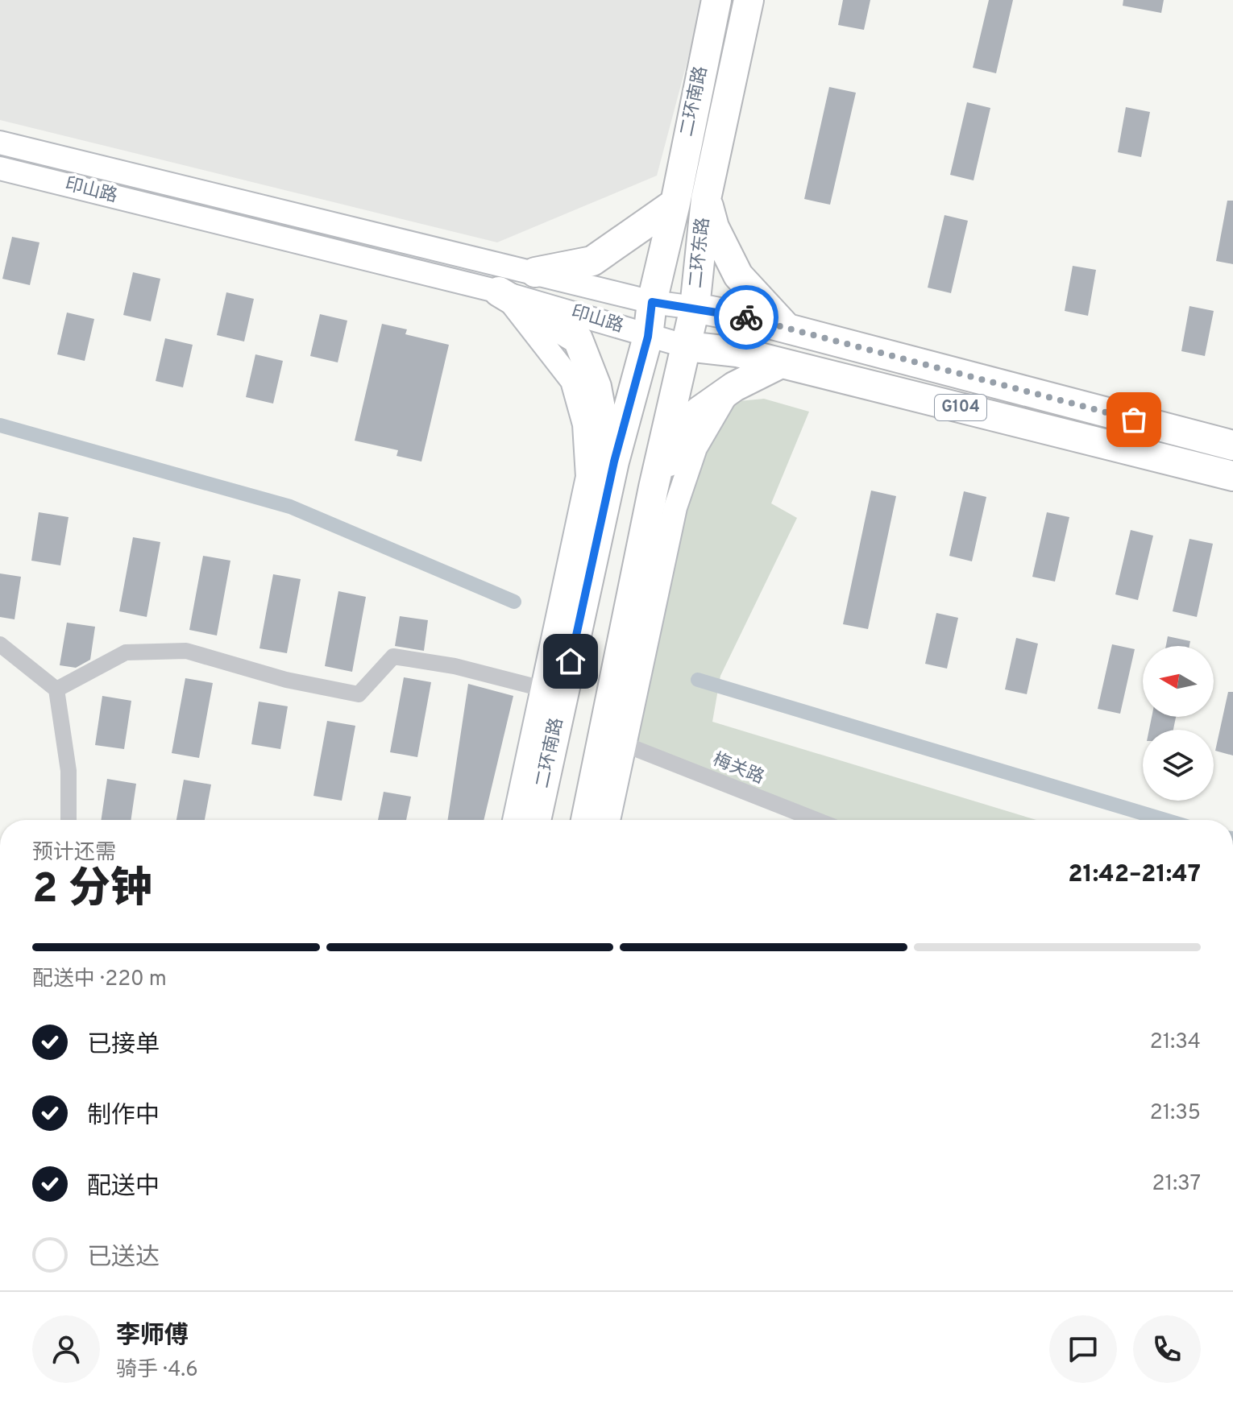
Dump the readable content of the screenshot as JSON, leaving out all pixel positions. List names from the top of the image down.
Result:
{
  "streets": {
    "highway": [
      "二环南路",
      "印山路",
      "二环东路",
      "G104"
    ],
    "street": ["梅关路"]
  },
  "crossings": [
    ["二环南路", "印山路"],
    ["二环南路", "二环东路"],
    ["印山路", "二环东路"]
  ],
  "north": "left",
  "page": {
    "heading": ["2 分钟", "预计还需", "21:42–21:47"],
    "panel": ["李师傅", "骑手 · 4.6"],
    "bar": "配送中 · 220 m",
    "list": [
      ["已接单", "21:34"],
      ["制作中", "21:35"],
      ["配送中", "21:37"],
      "已送达"
    ]
  }
}
